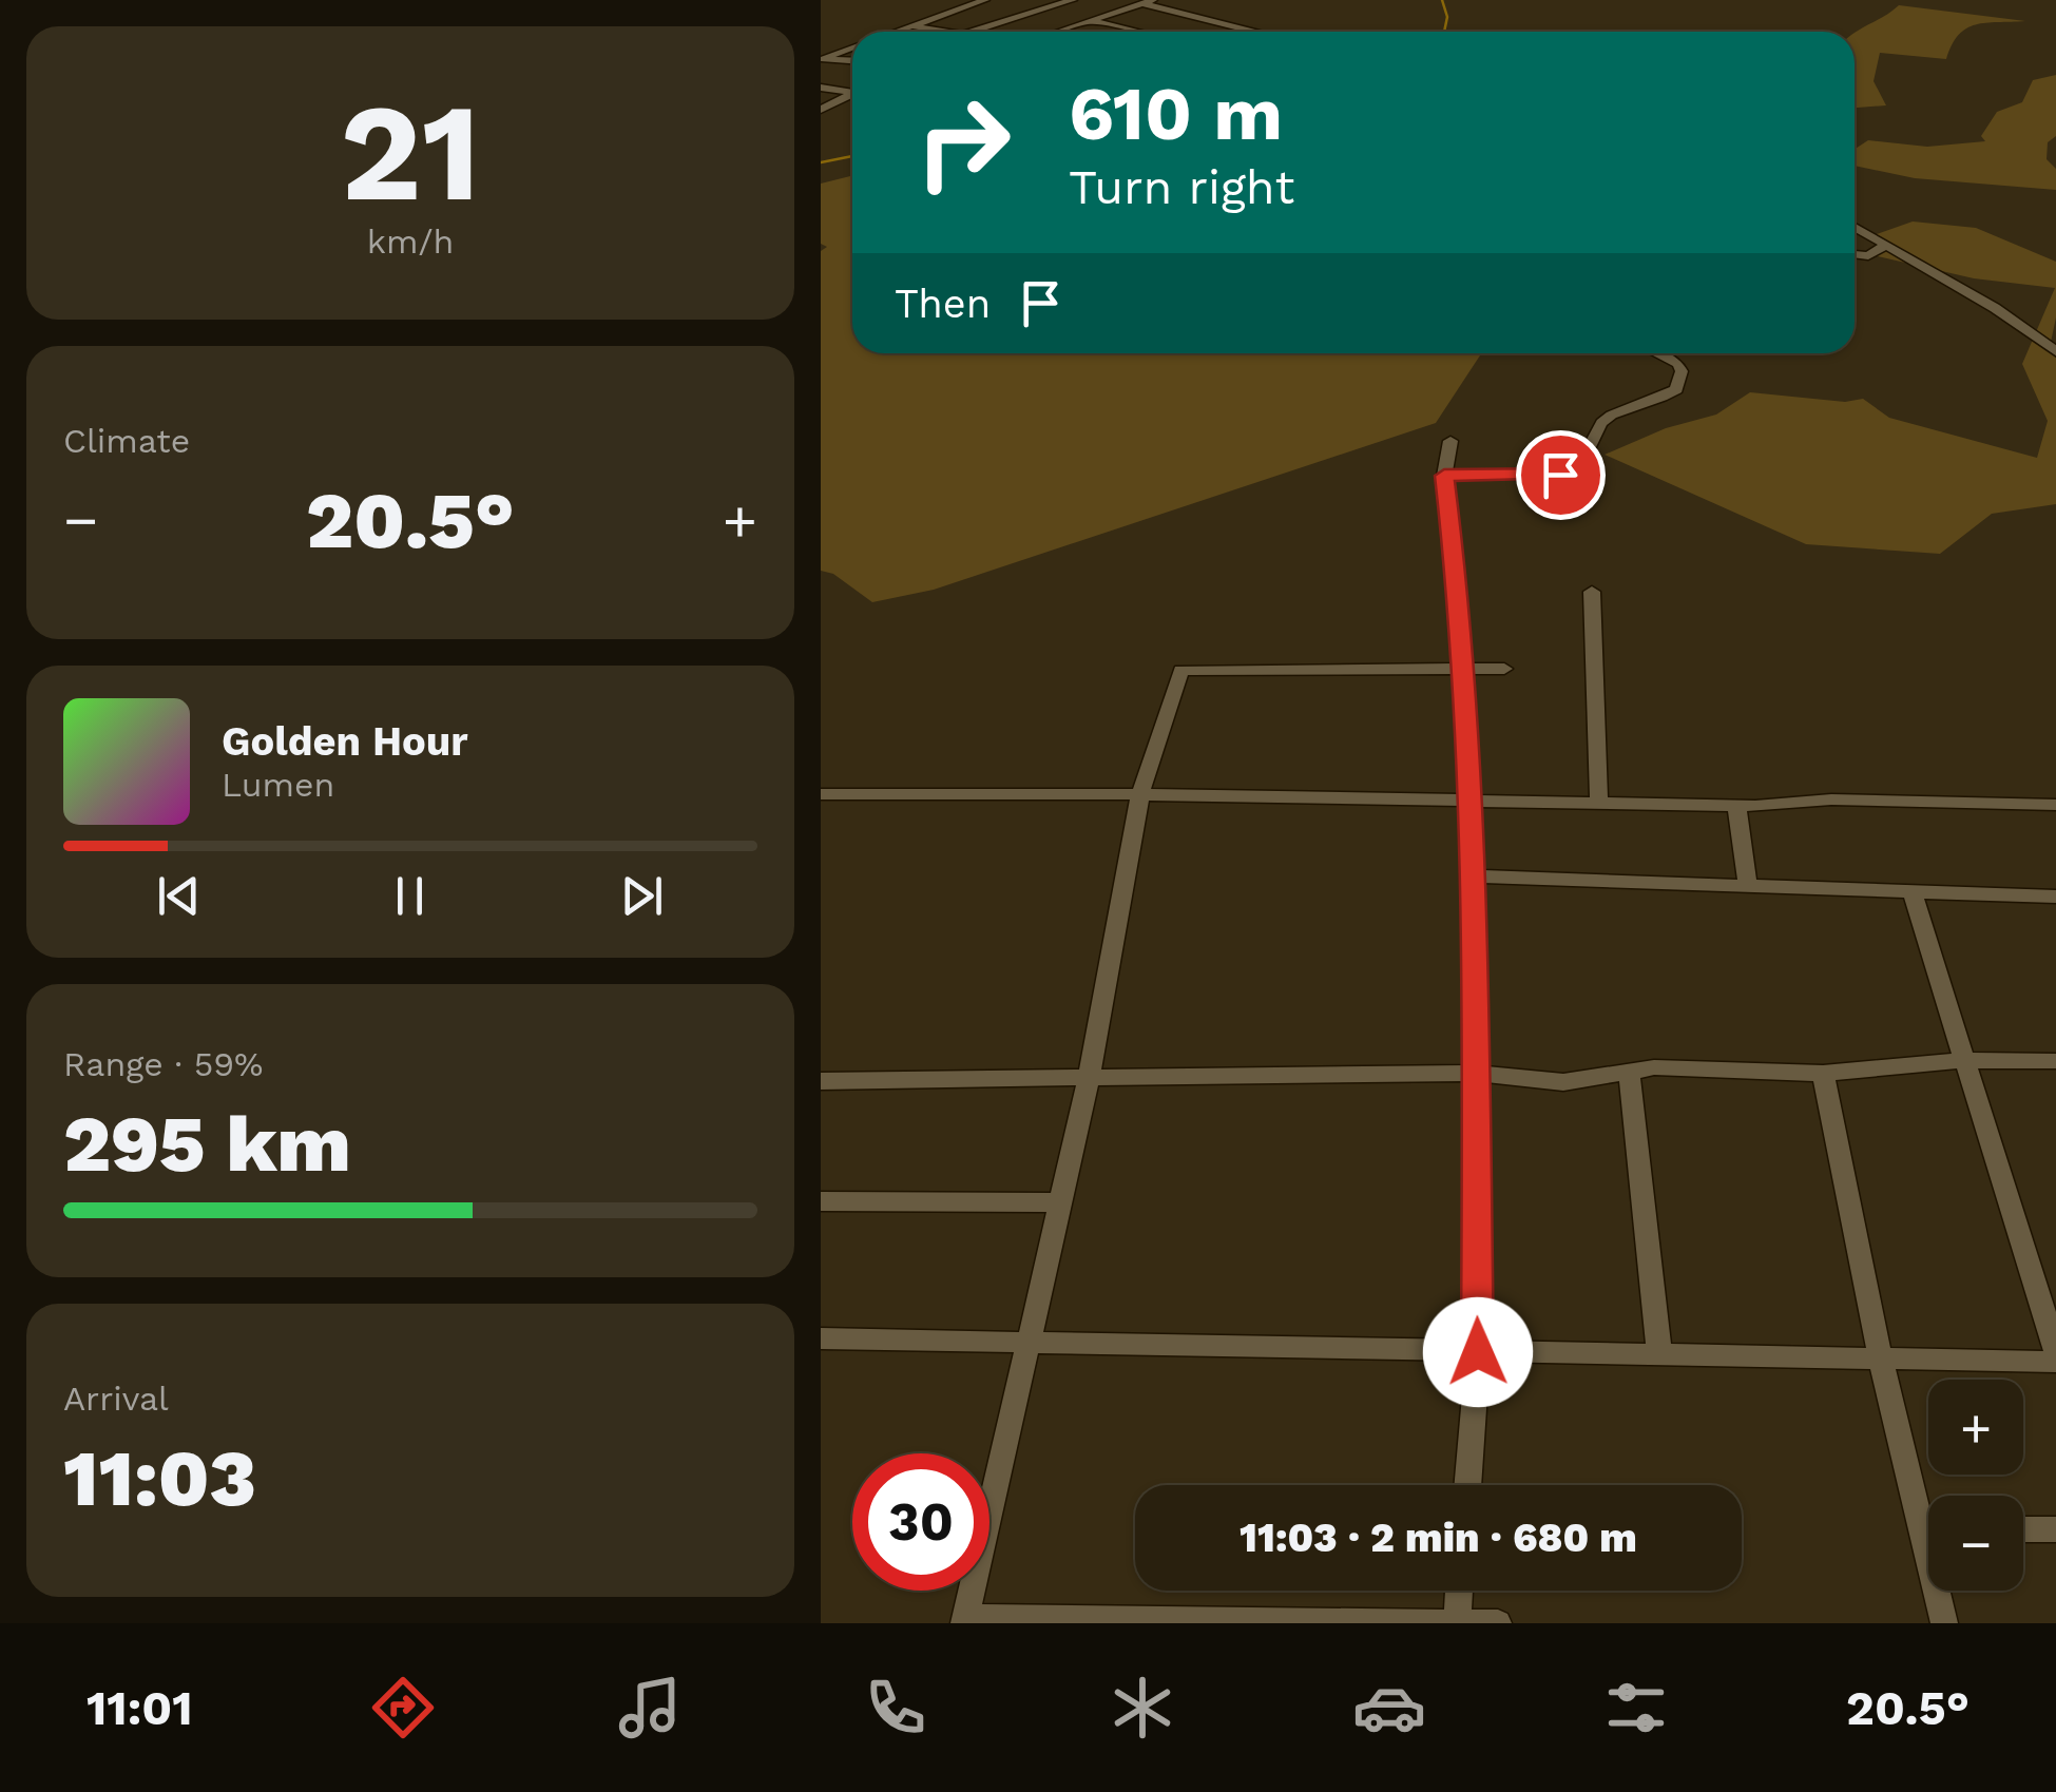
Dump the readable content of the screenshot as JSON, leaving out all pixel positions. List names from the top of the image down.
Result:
{
  "page": {
    "tile": [
      ["21", "km/h"],
      "Climate",
      ["Range · 59%", "295 km"],
      ["Arrival", "11:03"]
    ],
    "turn": ["610 m", "Turn right"],
    "then": "Then",
    "heat": ["−", "20.5°", "+"],
    "song": ["Golden Hour", "Lumen"],
    "map_buttons": ["+", "−"],
    "limit": "30",
    "trip": "11:03 · 2 min · 680 m",
    "tabs": ["11:01", "20.5°"]
  }
}
